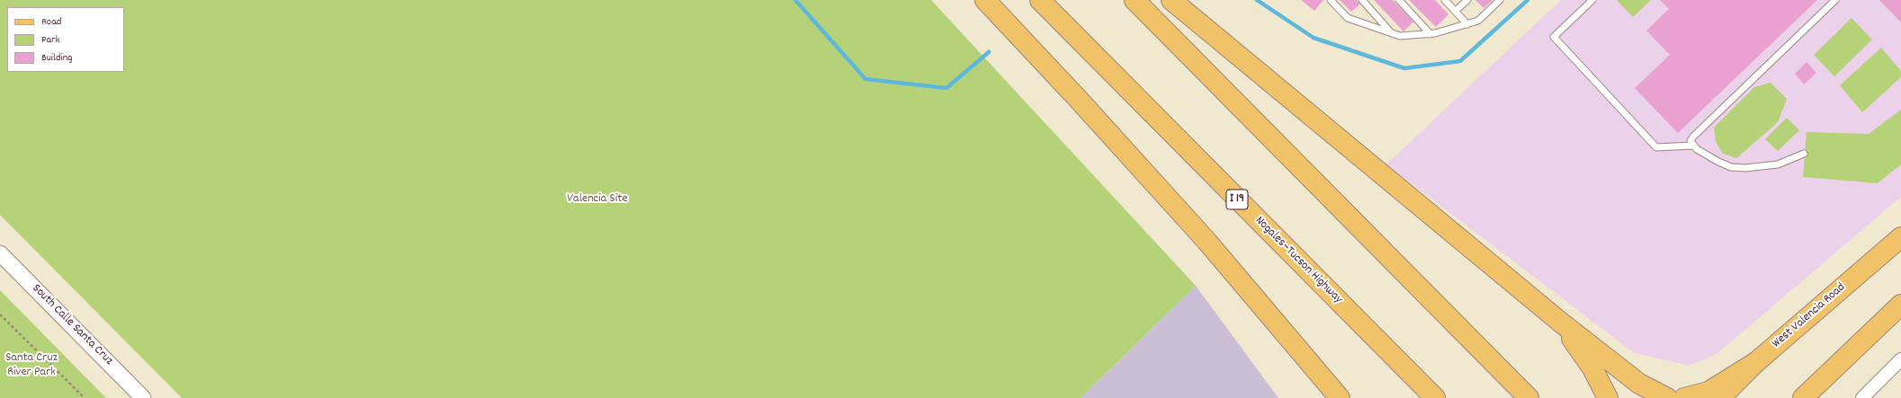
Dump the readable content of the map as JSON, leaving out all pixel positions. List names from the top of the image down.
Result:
{
  "streets": {
    "main road": ["I 19", "Nogales–Tucson Highway", "West Valencia Road"],
    "street": ["South Calle Santa Cruz"]
  },
  "parks": ["Valencia Site", "Santa Cruz River Park"],
  "legend": ["Road", "Park", "Building"]
}
